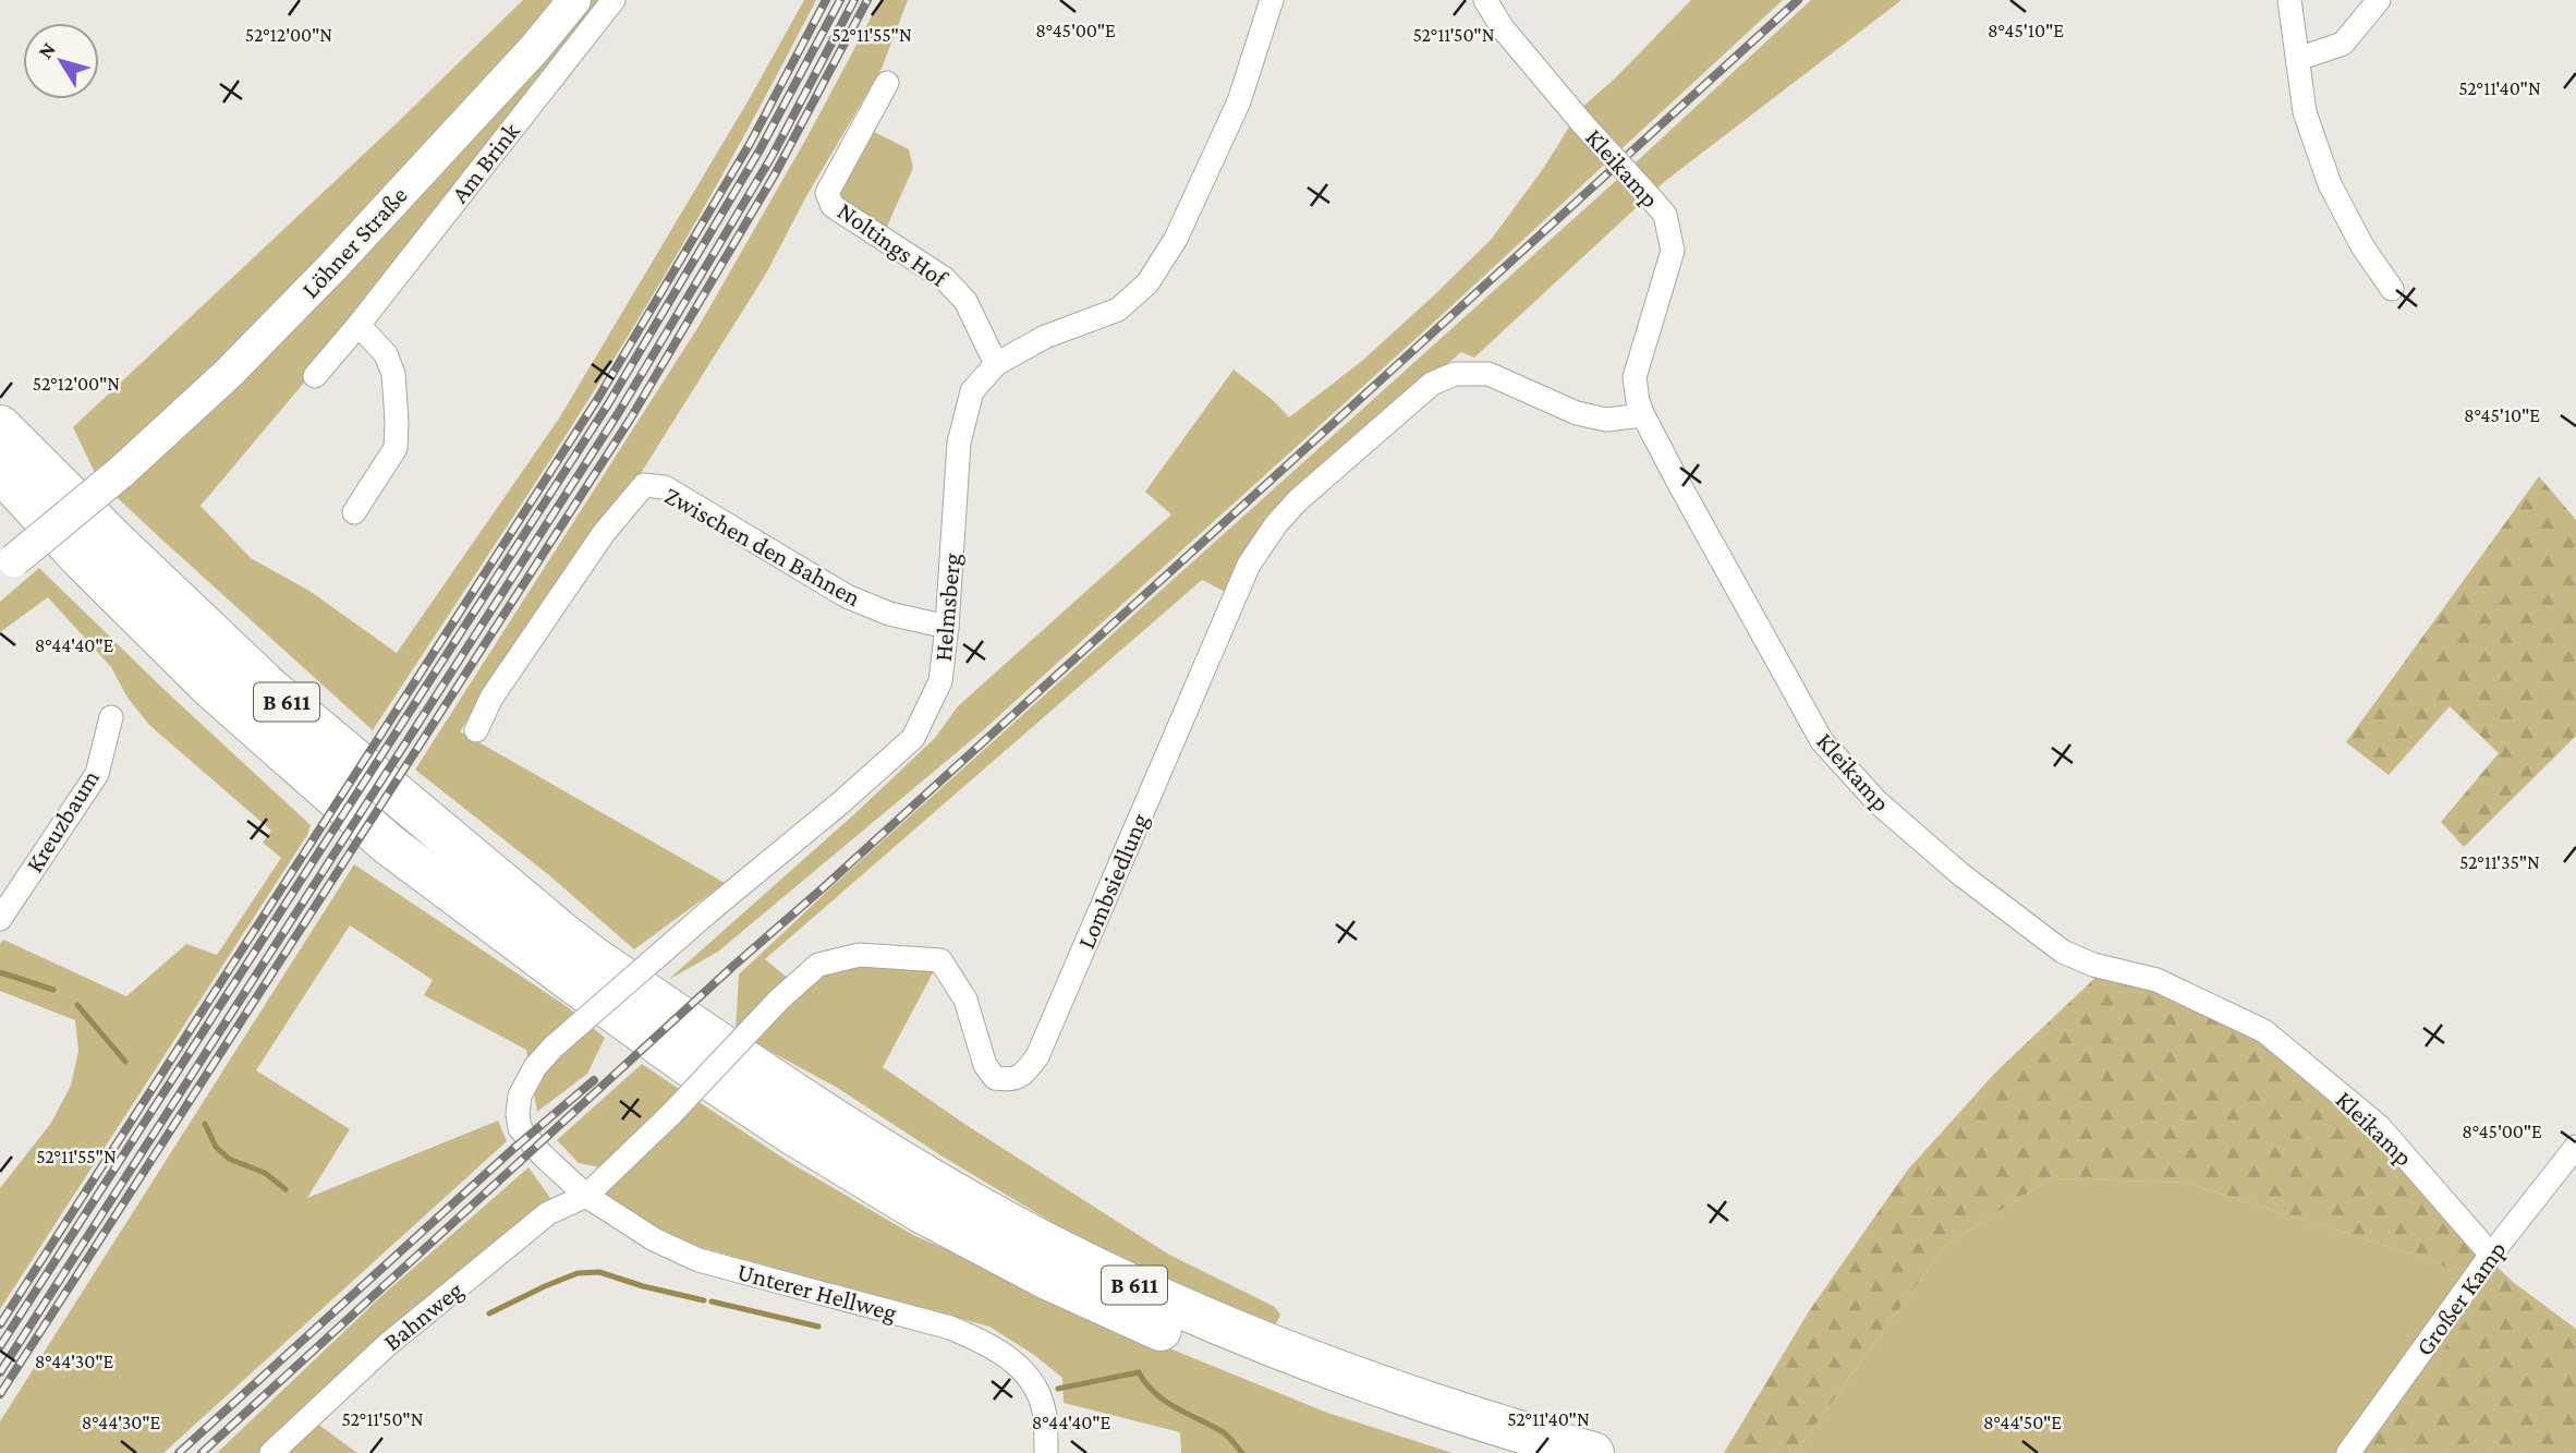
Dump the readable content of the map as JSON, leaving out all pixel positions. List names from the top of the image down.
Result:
{
  "streets": {
    "highway": ["B 611"],
    "main road": ["Löhner Straße"],
    "street": [
      "Am Brink",
      "Kleikamp",
      "Noltings Hof",
      "Zwischen den Bahnen",
      "Helmsberg",
      "Kreuzbaum",
      "Lombsiedlung",
      "Unterer Hellweg",
      "Großer Kamp",
      "Bahnweg"
    ]
  },
  "crossings": [
    ["Kleikamp", "Lombsiedlung"],
    ["Kleikamp", "Großer Kamp"],
    ["Noltings Hof", "Helmsberg"],
    ["Zwischen den Bahnen", "Helmsberg"],
    ["Helmsberg", "Unterer Hellweg"],
    ["Lombsiedlung", "Unterer Hellweg"],
    ["Lombsiedlung", "Bahnweg"],
    ["Unterer Hellweg", "Bahnweg"]
  ],
  "north": "top left",
  "coordinates": [
    "8°45'00\"E",
    "8°45'10\"E",
    "52°12'00\"N",
    "52°11'55\"N",
    "52°11'50\"N",
    "52°11'40\"N",
    "8°44'40\"E",
    "52°11'35\"N",
    "8°44'30\"E",
    "8°44'50\"E"
  ]
}
